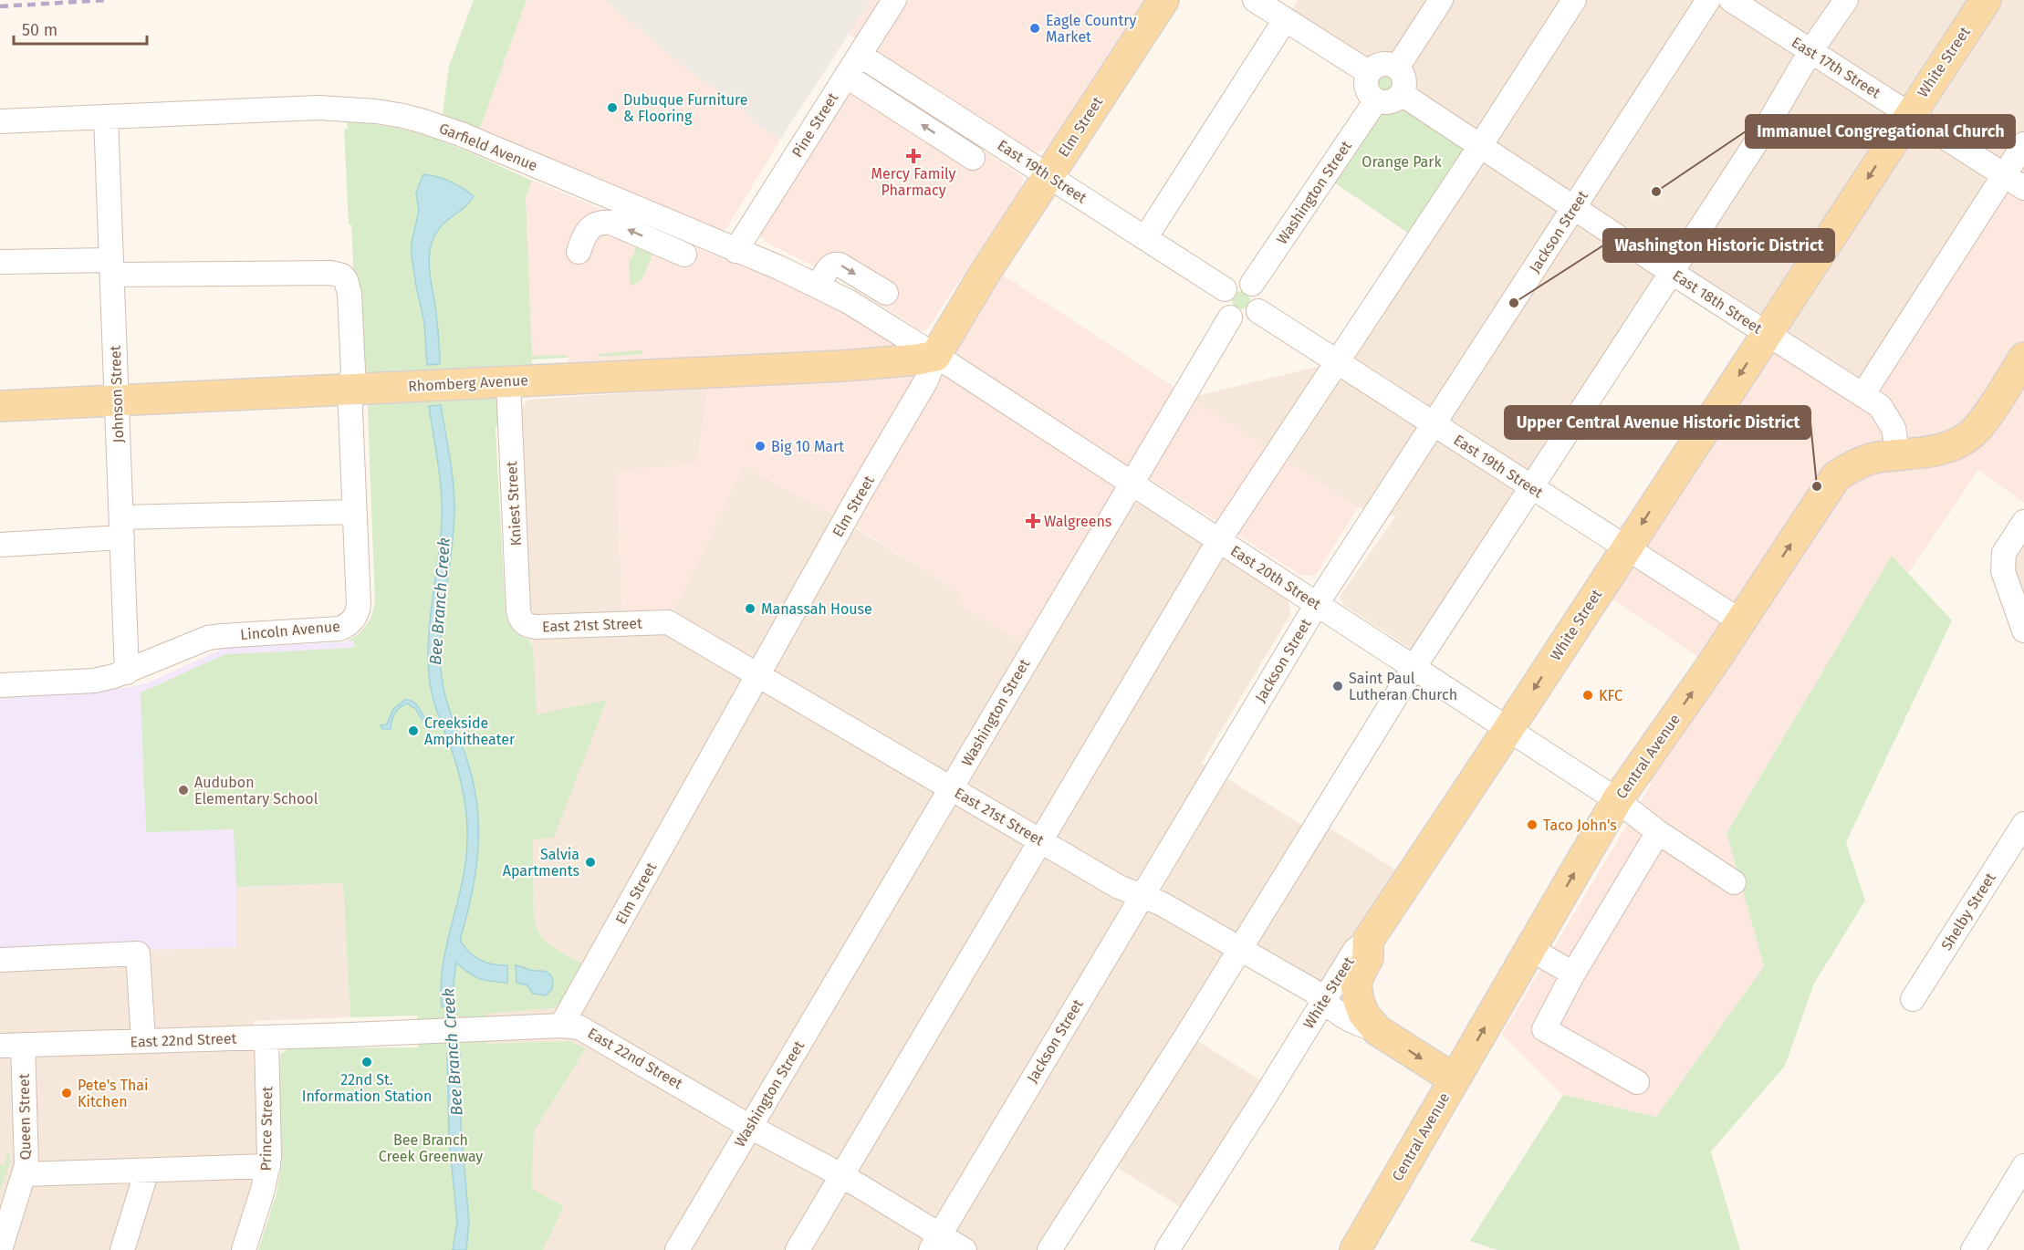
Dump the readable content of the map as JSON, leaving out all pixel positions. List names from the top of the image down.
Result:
{
  "streets": {
    "main road": [
      "White Street",
      "Elm Street",
      "Rhomberg Avenue",
      "East 21st Street",
      "Central Avenue"
    ],
    "street": [
      "East 17th Street",
      "Pine Street",
      "Garfield Avenue",
      "East 19th Street",
      "Washington Street",
      "Jackson Street",
      "East 18th Street",
      "Johnson Street",
      "Kniest Street",
      "East 20th Street",
      "Lincoln Avenue",
      "Shelby Street",
      "East 22nd Street",
      "Queen Street",
      "Prince Street"
    ]
  },
  "crossings": [
    ["White Street", "East 17th Street"],
    ["White Street", "East 19th Street"],
    ["White Street", "East 18th Street"],
    ["White Street", "East 20th Street"],
    ["White Street", "East 21st Street"],
    ["Pine Street", "Garfield Avenue"],
    ["Pine Street", "East 19th Street"],
    ["Elm Street", "Garfield Avenue"],
    ["Elm Street", "East 19th Street"],
    ["Elm Street", "Rhomberg Avenue"],
    ["Elm Street", "East 20th Street"],
    ["Elm Street", "East 21st Street"],
    ["Elm Street", "East 22nd Street"],
    ["Garfield Avenue", "Rhomberg Avenue"],
    ["Garfield Avenue", "Johnson Street"],
    ["Garfield Avenue", "East 20th Street"],
    ["East 19th Street", "Washington Street"],
    ["East 19th Street", "Jackson Street"],
    ["East 19th Street", "Central Avenue"],
    ["Washington Street", "East 18th Street"],
    ["Washington Street", "East 20th Street"],
    ["Washington Street", "East 21st Street"],
    ["Washington Street", "East 22nd Street"],
    ["Jackson Street", "East 18th Street"],
    ["Jackson Street", "East 20th Street"],
    ["Jackson Street", "East 21st Street"],
    ["Jackson Street", "East 22nd Street"],
    ["East 18th Street", "Central Avenue"],
    ["Rhomberg Avenue", "Johnson Street"],
    ["Rhomberg Avenue", "Kniest Street"],
    ["Rhomberg Avenue", "East 20th Street"],
    ["Rhomberg Avenue", "Lincoln Avenue"],
    ["Johnson Street", "Lincoln Avenue"],
    ["Kniest Street", "East 21st Street"],
    ["East 20th Street", "Central Avenue"],
    ["East 21st Street", "Central Avenue"],
    ["East 22nd Street", "Queen Street"],
    ["East 22nd Street", "Prince Street"]
  ],
  "one_way": ["White Street", "Central Avenue"],
  "water": ["Bee Branch Creek"],
  "parks": ["Orange Park", "Bee Branch Creek Greenway"],
  "places": {
    "other": [
      "Eagle Country Market",
      "Dubuque Furniture & Flooring",
      "Immanuel Congregational Church",
      "Washington Historic District",
      "Big 10 Mart",
      "Upper Central Avenue Historic District",
      "Manassah House",
      "Saint Paul Lutheran Church",
      "KFC",
      "Creekside Amphitheater",
      "Audubon Elementary School",
      "Taco John's",
      "Salvia Apartments",
      "22nd St. Information Station",
      "Pete's Thai Kitchen"
    ],
    "health": ["Mercy Family Pharmacy", "Walgreens"]
  },
  "scale_bar": "50 m"
}
